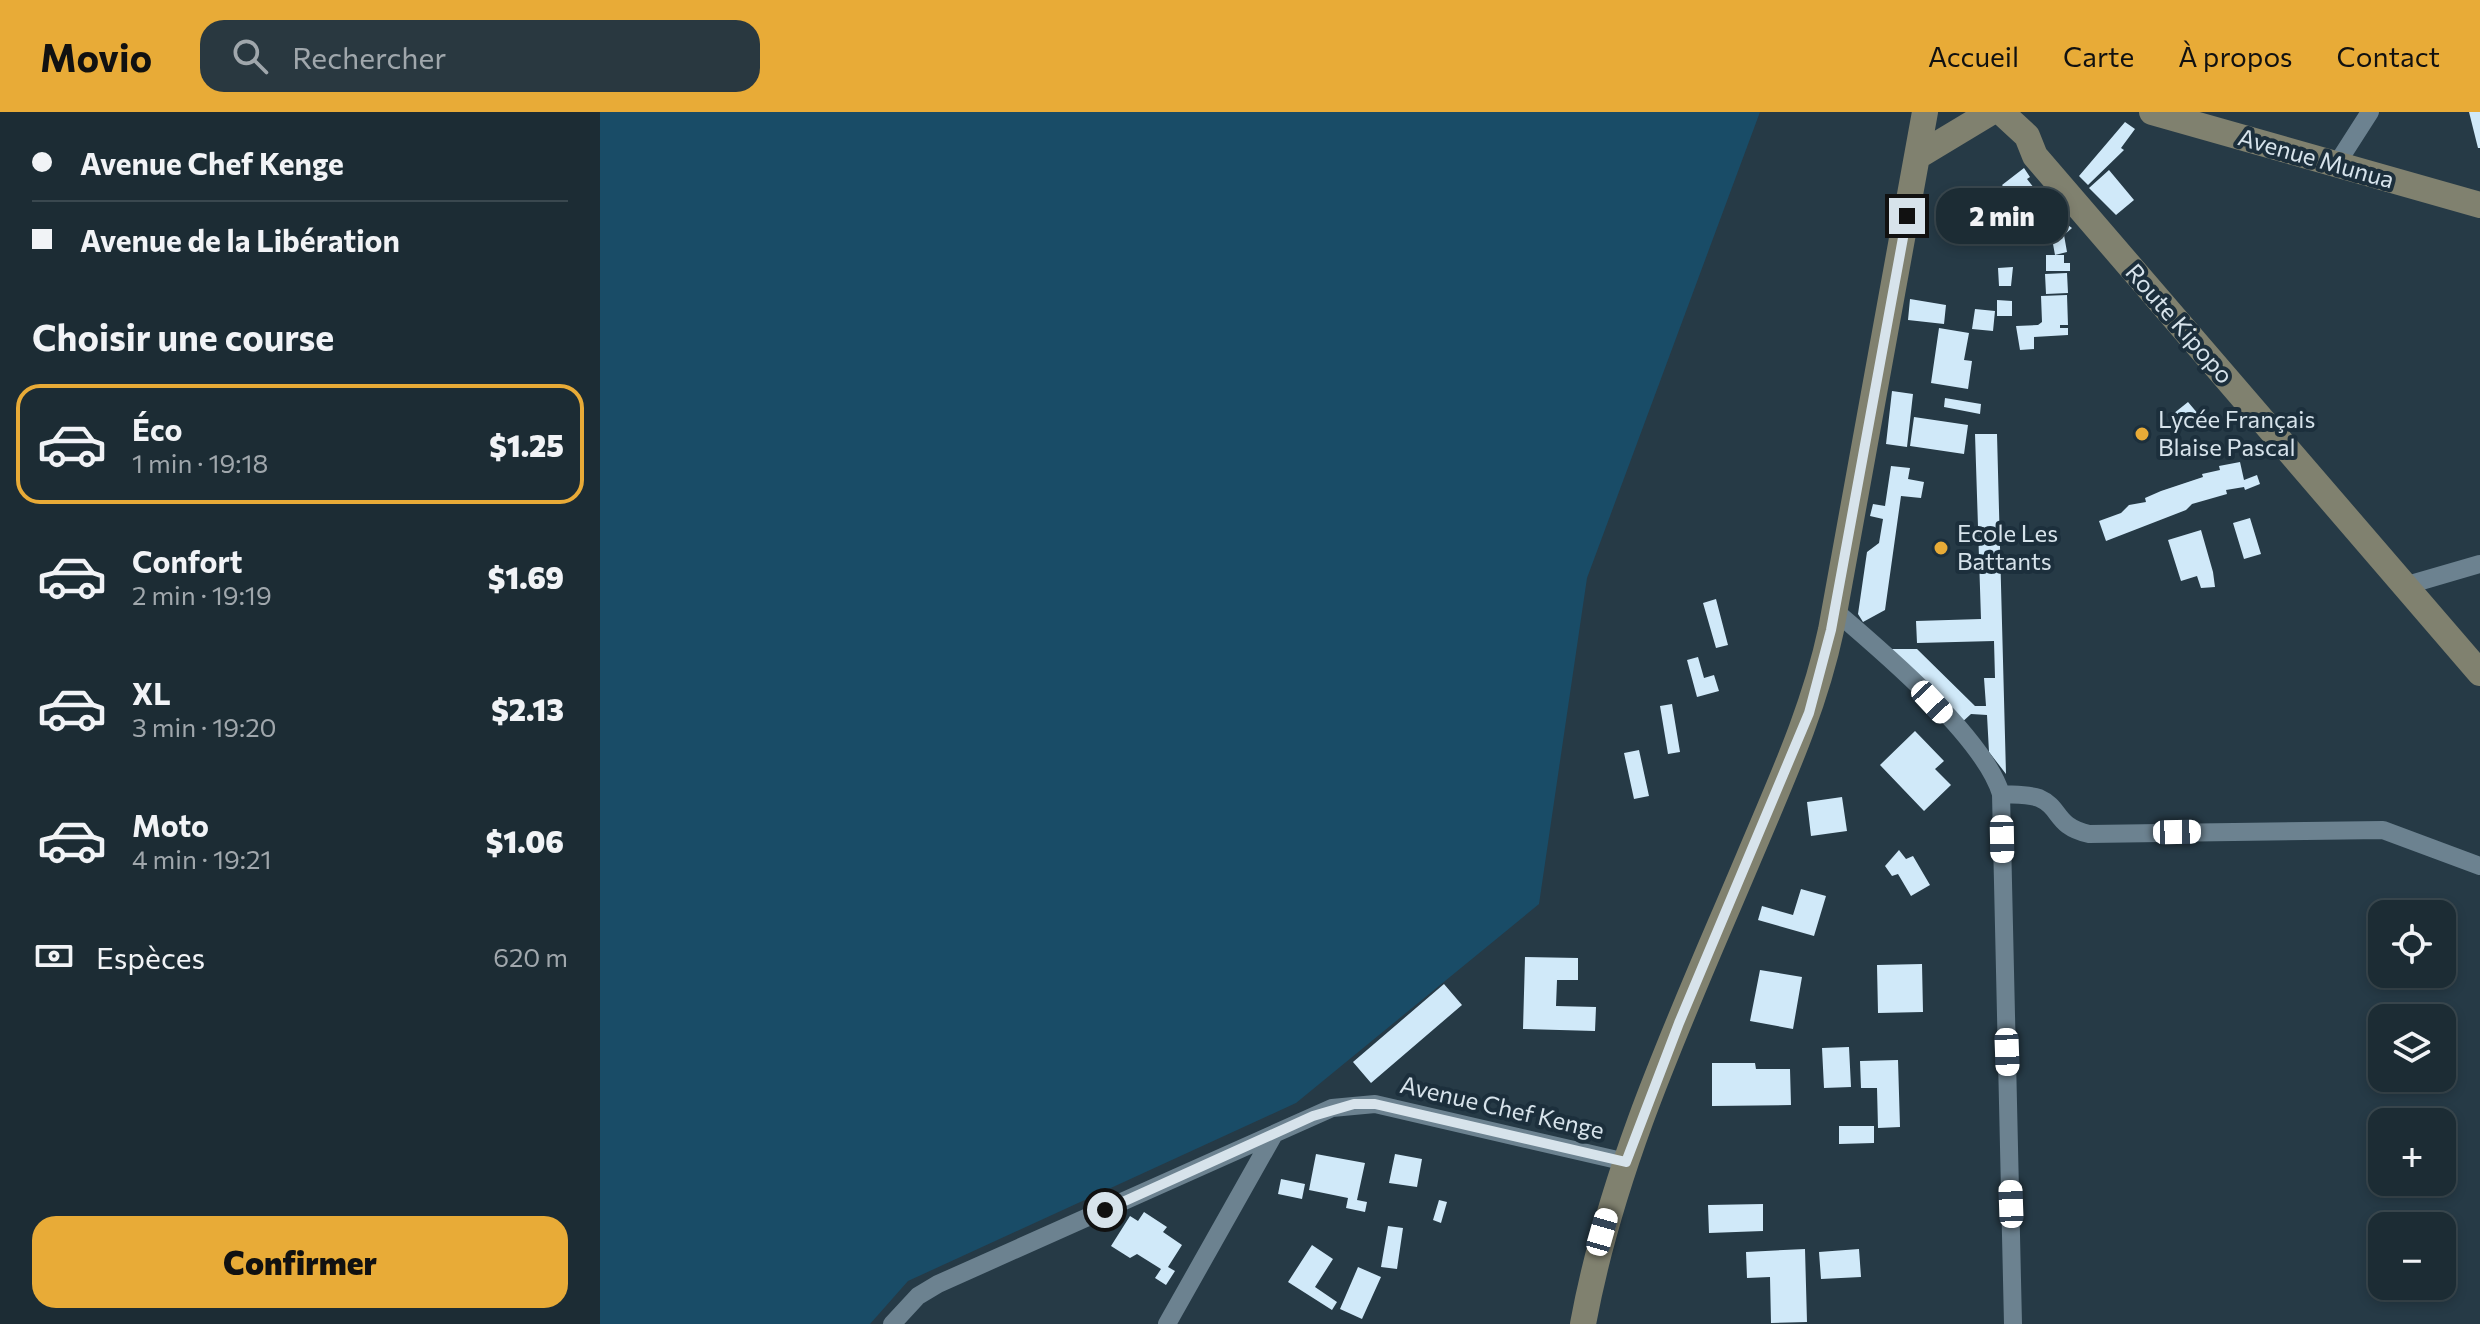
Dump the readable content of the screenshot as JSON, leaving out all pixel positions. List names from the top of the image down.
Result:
{
  "streets": {
    "street": ["Avenue Munua", "Route Kipopo", "Avenue Chef Kenge"]
  },
  "places": ["Lycée Français Blaise Pascal", "Ecole Les Battants"],
  "page": {
    "header": "Movio",
    "search": "Rechercher",
    "nav": [
      "Accueil",
      "Carte",
      "À propos",
      "Contact"
    ],
    "banner": ["Avenue Chef Kenge", "Avenue de la Libération"],
    "bubble": "2 min",
    "heading": "Choisir une course",
    "list": [
      {
        "name": "Éco",
        "note": "1 min · 19:18",
        "value": "$1.25"
      },
      {
        "name": "Confort",
        "note": "2 min · 19:19",
        "value": "$1.69"
      },
      {
        "name": "XL",
        "note": "3 min · 19:20",
        "value": "$2.13"
      },
      {
        "name": "Moto",
        "note": "4 min · 19:21",
        "value": "$1.06"
      }
    ],
    "map_buttons": ["+", "−"],
    "pay": ["Espèces", "620 m"],
    "buttons": "Confirmer"
  }
}
